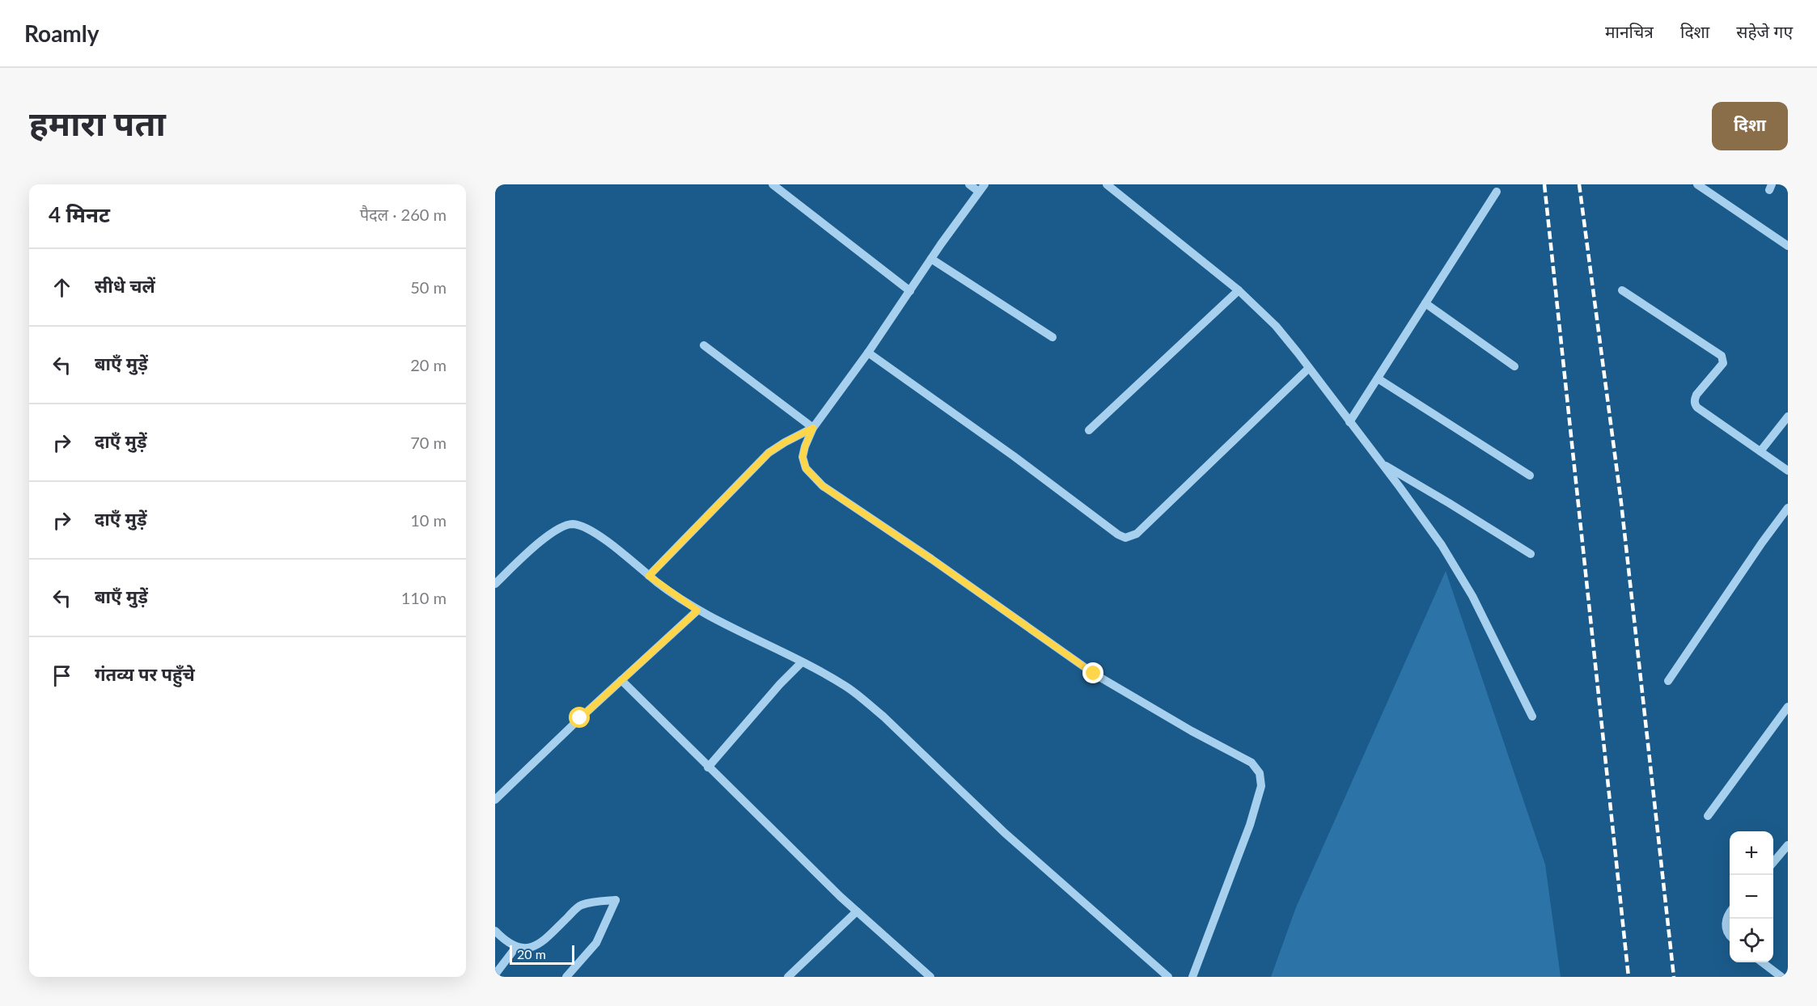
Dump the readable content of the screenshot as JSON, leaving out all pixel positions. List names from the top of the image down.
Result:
{
  "scale_bar": "20 m",
  "page": {
    "header": "Roamly",
    "nav": ["मानचित्र", "दिशा", "सहेजे गए"],
    "buttons": "दिशा",
    "title": "हमारा पता",
    "heading": ["4 मिनट", "पैदल · 260 m"],
    "list": [
      ["सीधे चलें", "50 m"],
      ["बाएँ मुड़ें", "20 m"],
      ["दाएँ मुड़ें", "70 m"],
      ["दाएँ मुड़ें", "10 m"],
      ["बाएँ मुड़ें", "110 m"],
      "गंतव्य पर पहुँचे"
    ],
    "map_buttons": ["+", "−"],
    "scale": "20 m"
  }
}
